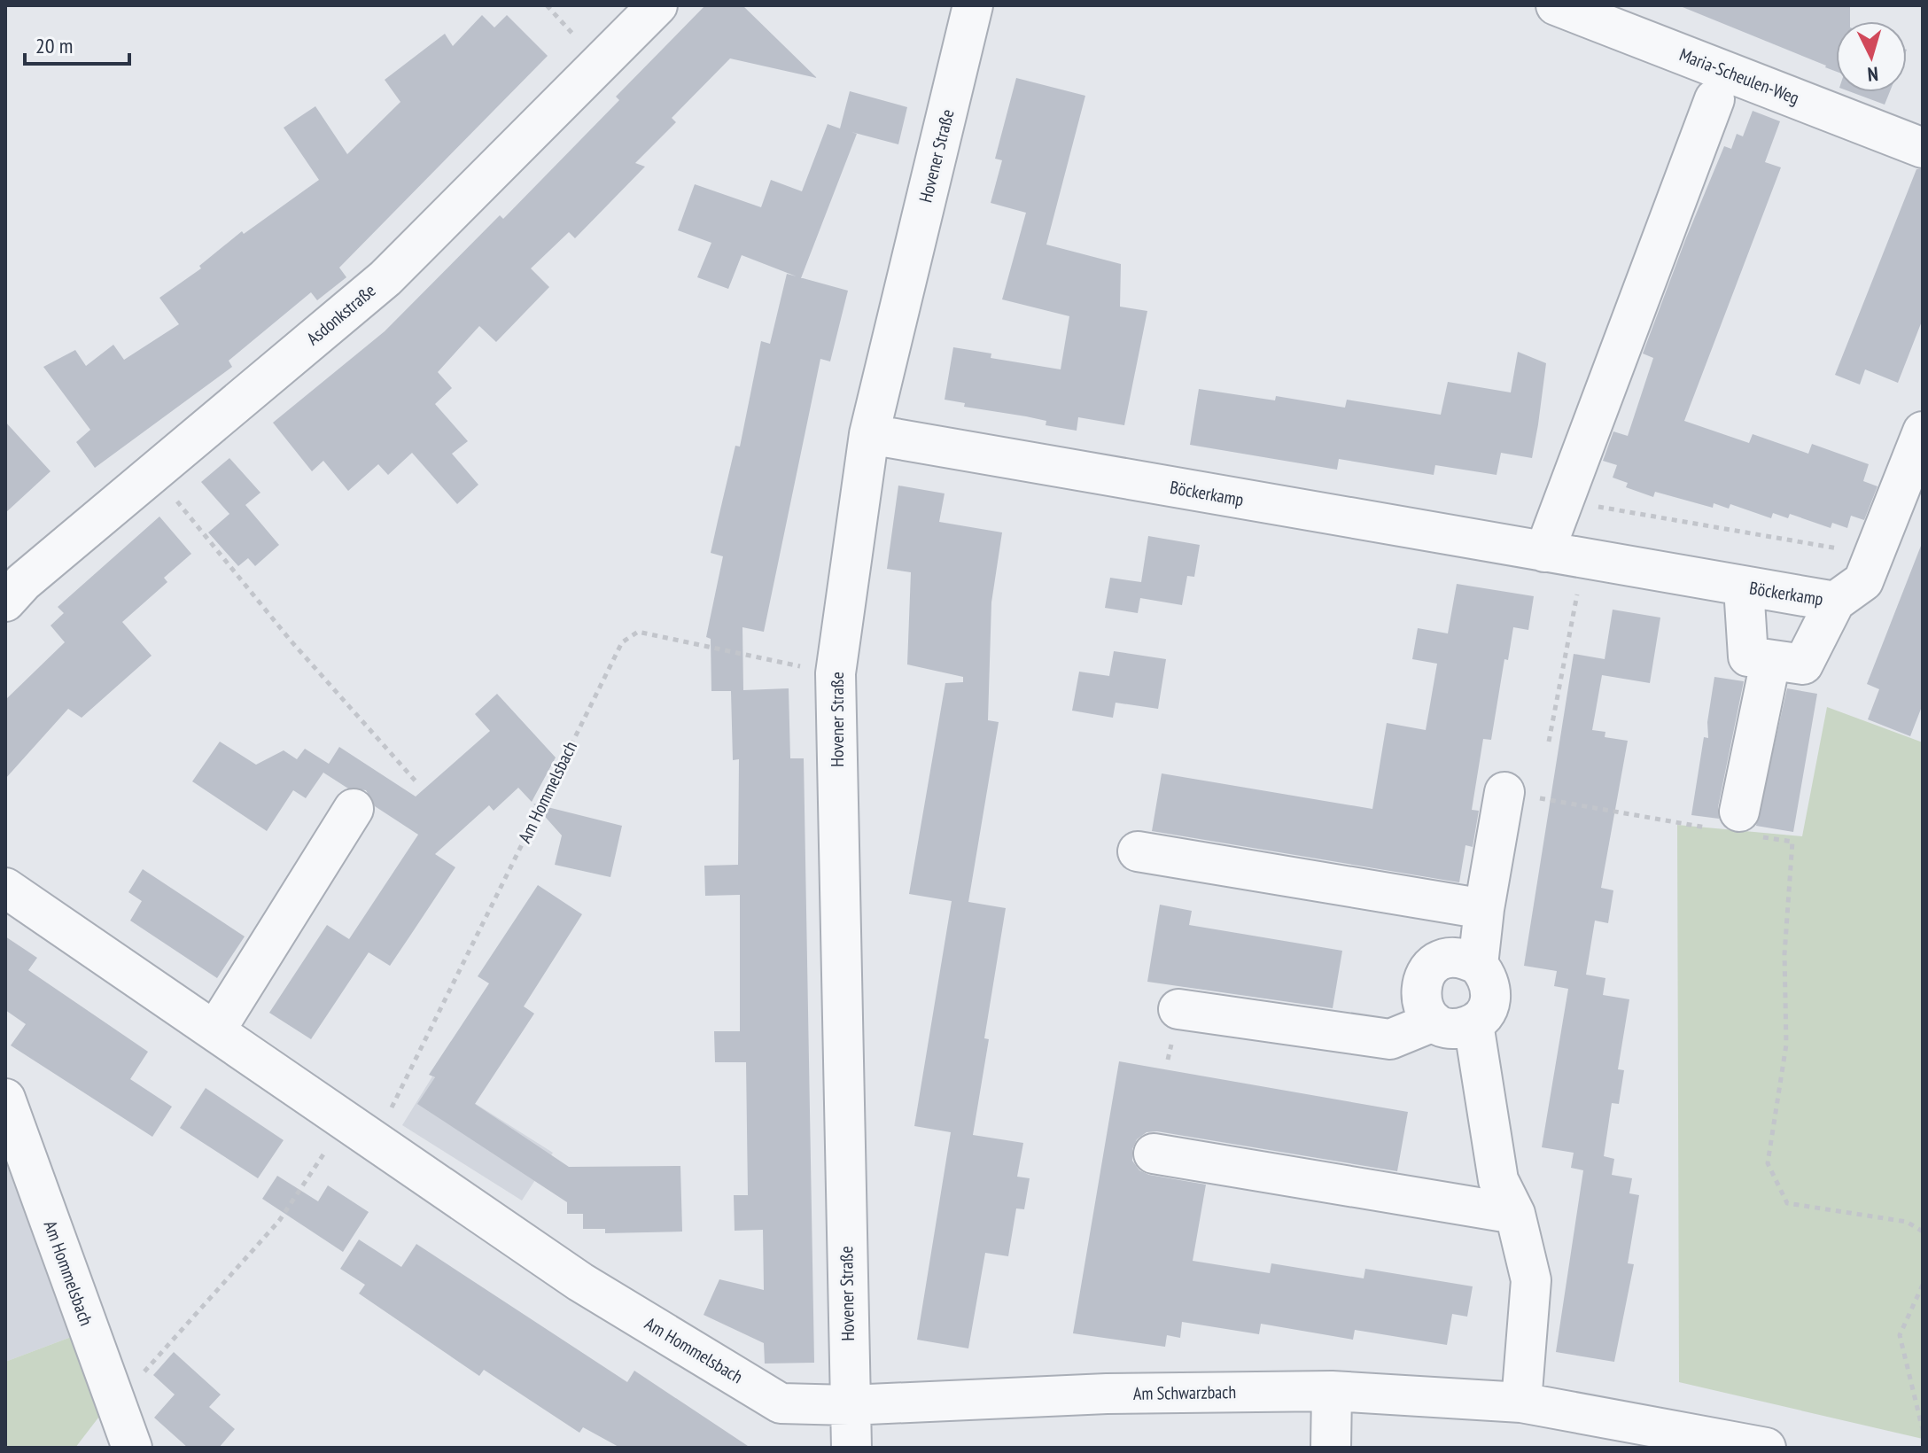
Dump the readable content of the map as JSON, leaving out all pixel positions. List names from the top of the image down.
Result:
{
  "streets": {
    "street": [
      "Maria-Scheulen-Weg",
      "Hovener Straße",
      "Asdonkstraße",
      "Böckerkamp",
      "Am Hommelsbach",
      "Am Schwarzbach"
    ]
  },
  "crossings": [
    ["Hovener Straße", "Böckerkamp"],
    ["Hovener Straße", "Am Hommelsbach"],
    ["Hovener Straße", "Am Schwarzbach"],
    ["Am Hommelsbach", "Am Schwarzbach"]
  ],
  "scale_bar": "20 m",
  "north": "bottom"
}
